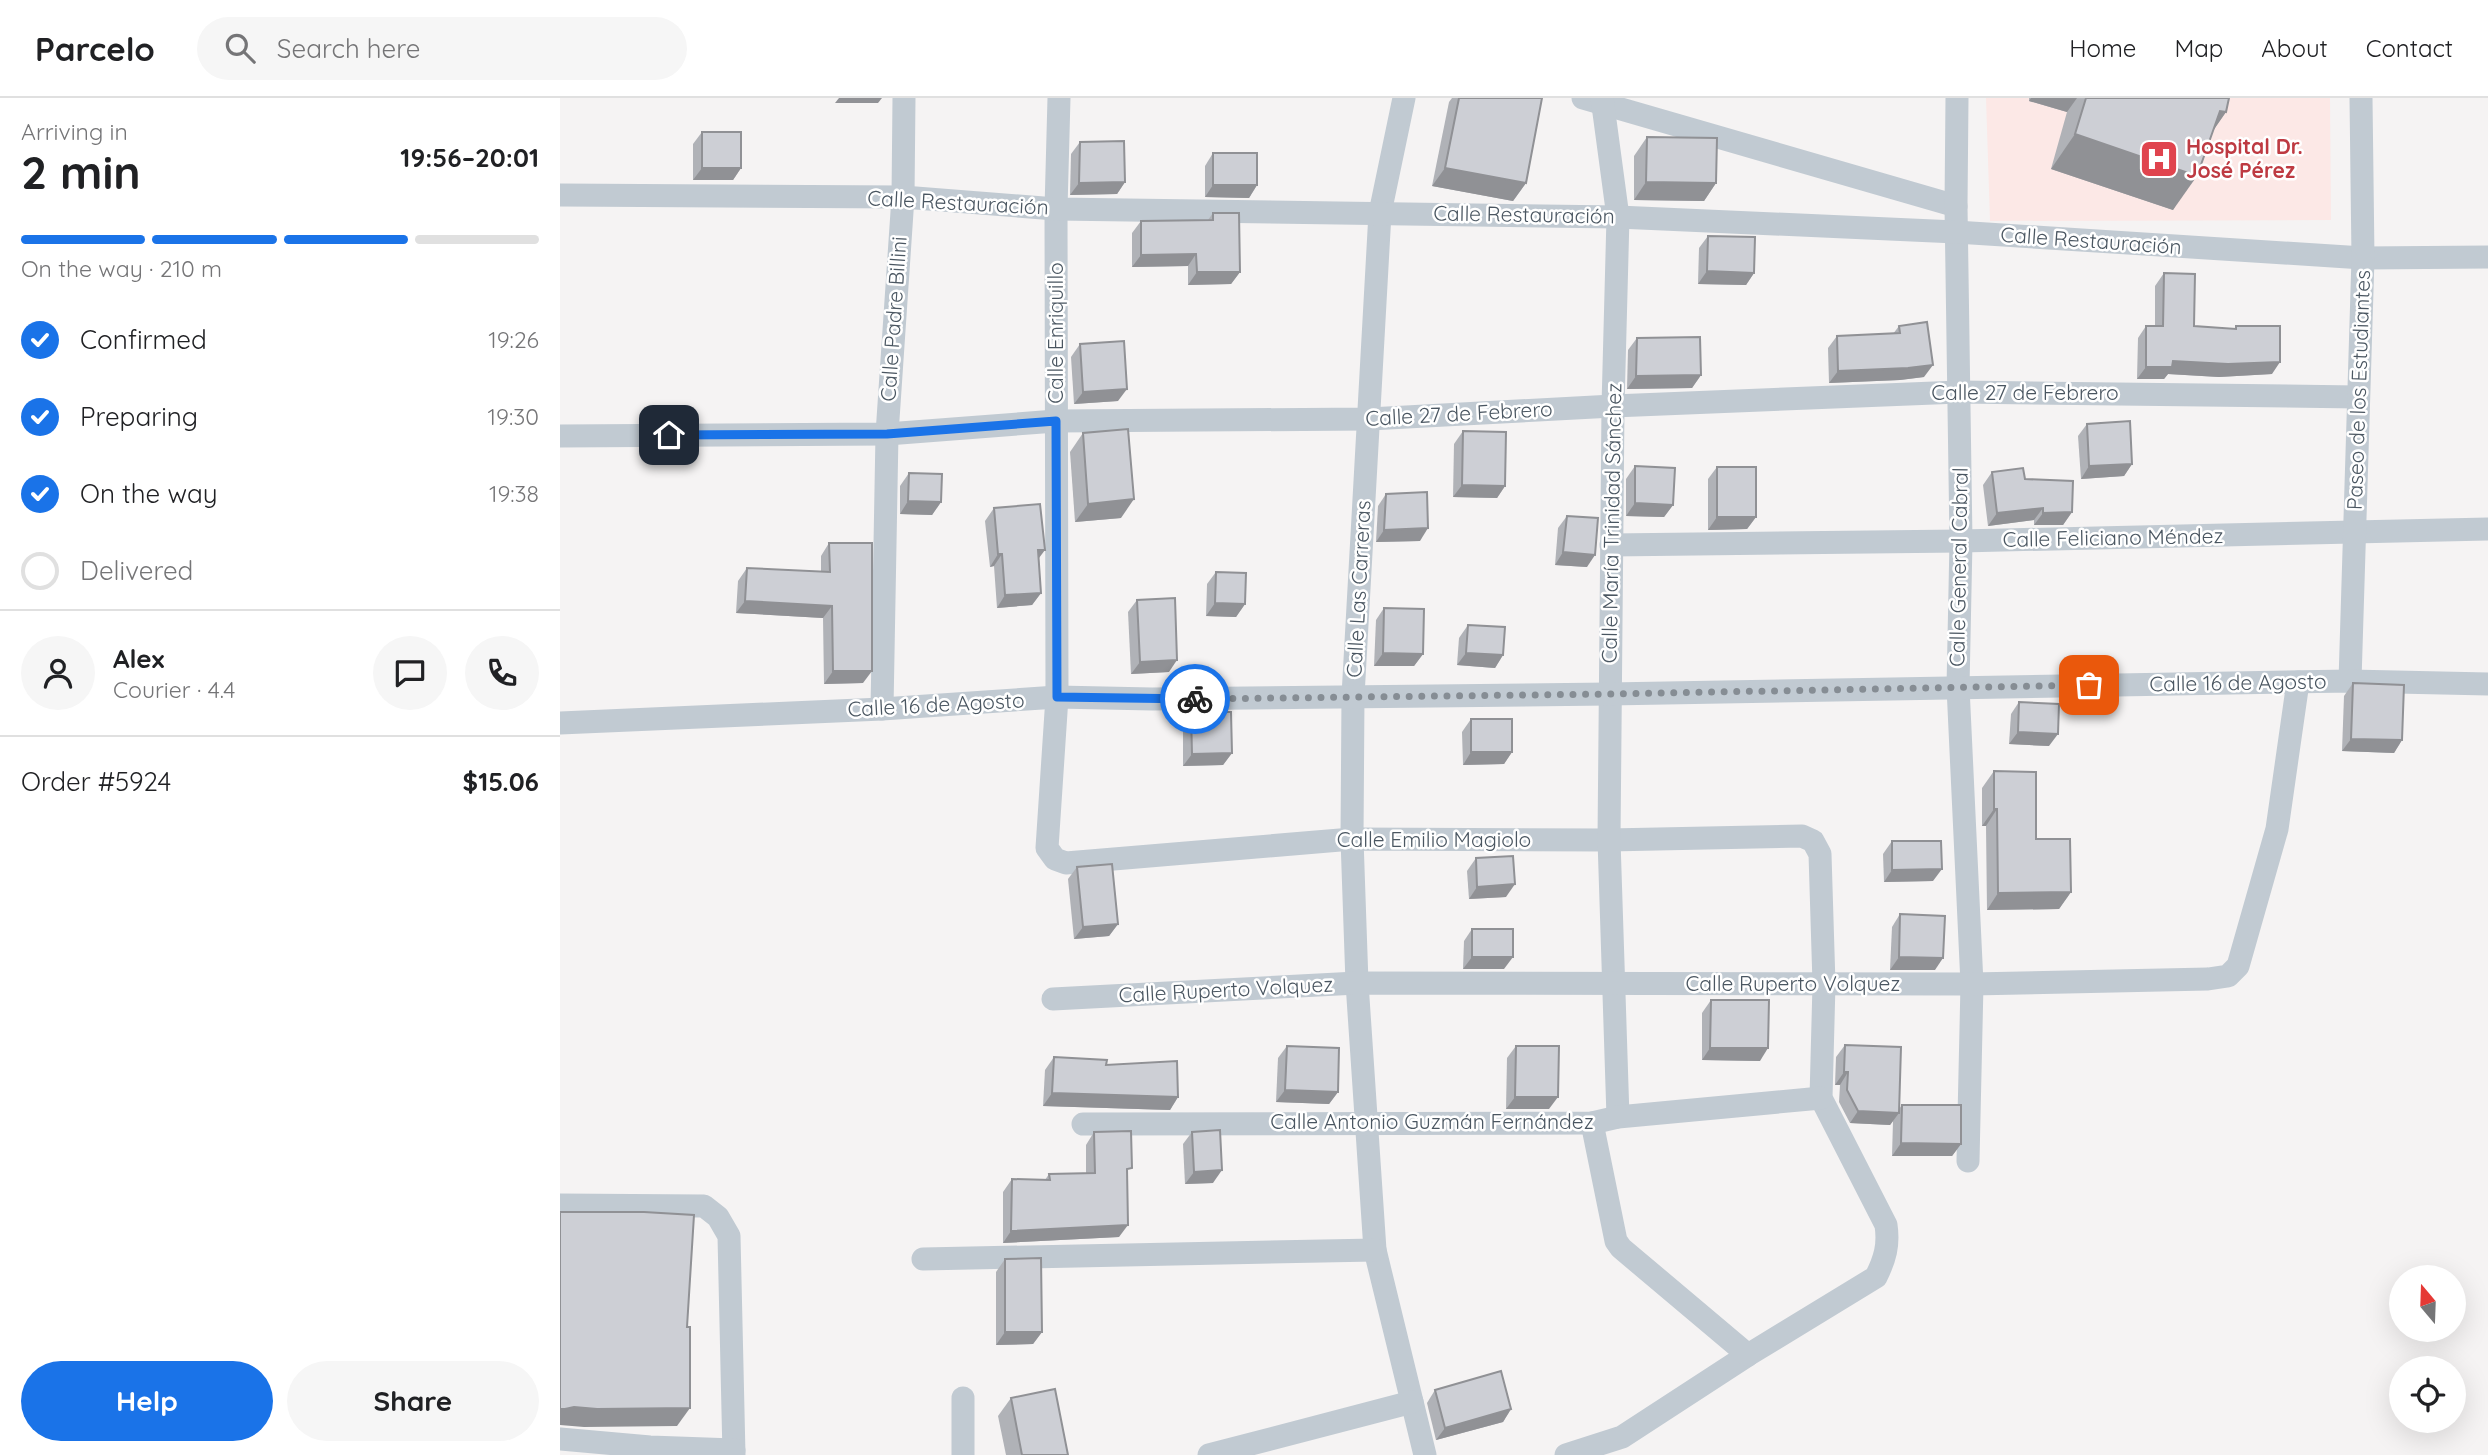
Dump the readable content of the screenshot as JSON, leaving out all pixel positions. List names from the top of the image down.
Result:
{
  "streets": {
    "street": [
      "Calle Restauración",
      "Calle Padre Billini",
      "Calle Enriquillo",
      "Paseo de los Estudiantes",
      "Calle 27 de Febrero",
      "Calle María Trinidad Sánchez",
      "Calle Feliciano Méndez",
      "Calle General Cabral",
      "Calle Las Carreras",
      "Calle 16 de Agosto",
      "Calle Emilio Magiolo",
      "Calle Ruperto Volquez",
      "Calle Antonio Guzmán Fernández"
    ]
  },
  "crossings": [
    ["Calle Restauración", "Calle Padre Billini"],
    ["Calle Restauración", "Calle Enriquillo"],
    ["Calle Restauración", "Paseo de los Estudiantes"],
    ["Calle Restauración", "Calle María Trinidad Sánchez"],
    ["Calle Restauración", "Calle General Cabral"],
    ["Calle Restauración", "Calle Las Carreras"],
    ["Calle Padre Billini", "Calle 27 de Febrero"],
    ["Calle Padre Billini", "Calle 16 de Agosto"],
    ["Calle Enriquillo", "Calle 27 de Febrero"],
    ["Calle Enriquillo", "Calle 16 de Agosto"],
    ["Calle Enriquillo", "Calle Emilio Magiolo"],
    ["Paseo de los Estudiantes", "Calle 27 de Febrero"],
    ["Paseo de los Estudiantes", "Calle Feliciano Méndez"],
    ["Paseo de los Estudiantes", "Calle 16 de Agosto"],
    ["Calle 27 de Febrero", "Calle María Trinidad Sánchez"],
    ["Calle 27 de Febrero", "Calle General Cabral"],
    ["Calle 27 de Febrero", "Calle Las Carreras"],
    ["Calle María Trinidad Sánchez", "Calle Feliciano Méndez"],
    ["Calle María Trinidad Sánchez", "Calle 16 de Agosto"],
    ["Calle María Trinidad Sánchez", "Calle Emilio Magiolo"],
    ["Calle María Trinidad Sánchez", "Calle Ruperto Volquez"],
    ["Calle María Trinidad Sánchez", "Calle Antonio Guzmán Fernández"],
    ["Calle Feliciano Méndez", "Calle General Cabral"],
    ["Calle General Cabral", "Calle 16 de Agosto"],
    ["Calle General Cabral", "Calle Ruperto Volquez"],
    ["Calle Las Carreras", "Calle 16 de Agosto"],
    ["Calle Las Carreras", "Calle Emilio Magiolo"],
    ["Calle Las Carreras", "Calle Ruperto Volquez"],
    ["Calle Las Carreras", "Calle Antonio Guzmán Fernández"],
    ["Calle 16 de Agosto", "Calle Ruperto Volquez"],
    ["Calle Emilio Magiolo", "Calle Ruperto Volquez"]
  ],
  "places": {
    "hospital": ["Hospital Dr. José Pérez"]
  },
  "north": "top",
  "page": {
    "header": "Parcelo",
    "search": "Search here",
    "nav": [
      "Home",
      "Map",
      "About",
      "Contact"
    ],
    "heading": ["2 min", "Arriving in", "19:56–20:01"],
    "panel": [
      "Alex",
      "Courier · 4.4",
      "Order #5924",
      "$15.06"
    ],
    "bar": "On the way · 210 m",
    "list": [
      ["Confirmed", "19:26"],
      ["Preparing", "19:30"],
      ["On the way", "19:38"],
      "Delivered"
    ],
    "buttons": ["Help", "Share"]
  }
}
